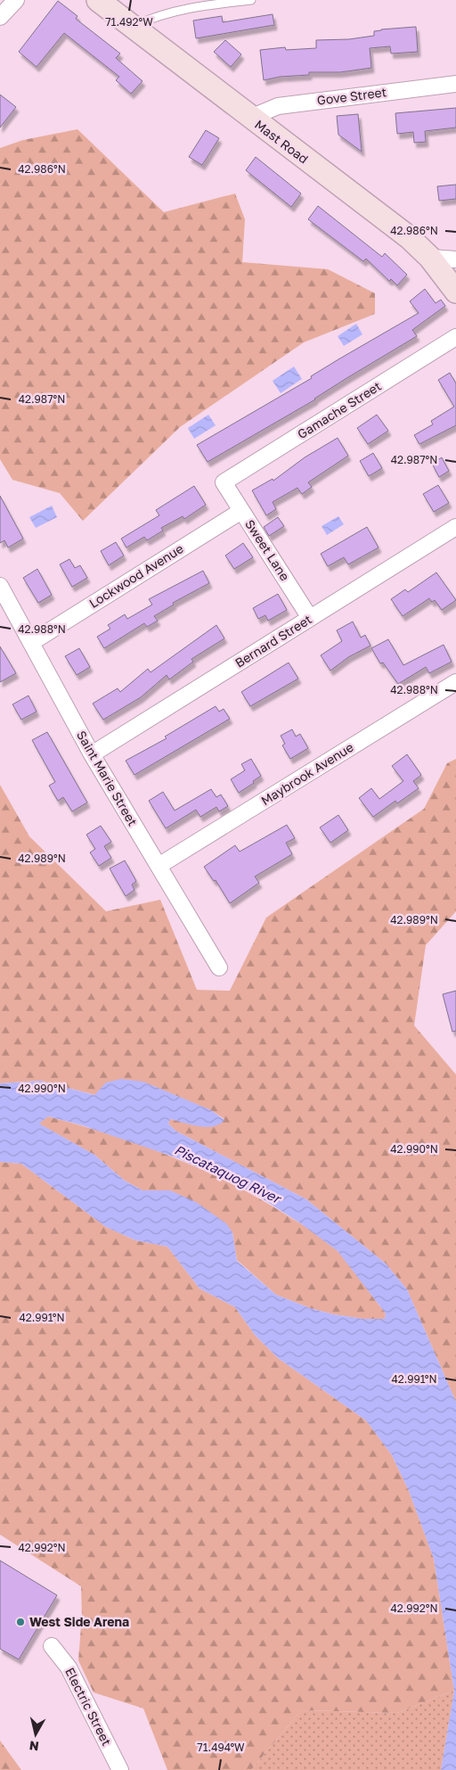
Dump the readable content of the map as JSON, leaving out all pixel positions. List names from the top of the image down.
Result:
{
  "streets": {
    "main road": ["Mast Road"],
    "street": [
      "Gove Street",
      "Gamache Street",
      "Sweet Lane",
      "Lockwood Avenue",
      "Bernard Street",
      "Maybrook Avenue",
      "Saint Marie Street",
      "Electric Street"
    ]
  },
  "crossings": [
    ["Gove Street", "Mast Road"],
    ["Gamache Street", "Sweet Lane"],
    ["Sweet Lane", "Lockwood Avenue"],
    ["Sweet Lane", "Bernard Street"],
    ["Lockwood Avenue", "Saint Marie Street"],
    ["Bernard Street", "Saint Marie Street"],
    ["Maybrook Avenue", "Saint Marie Street"]
  ],
  "water": ["Piscataquog River"],
  "places": ["West Side Arena"],
  "north": "bottom",
  "coordinates": [
    "71.492°W",
    "42.986°N",
    "42.987°N",
    "42.988°N",
    "42.989°N",
    "42.990°N",
    "42.991°N",
    "42.992°N",
    "71.494°W"
  ]
}
